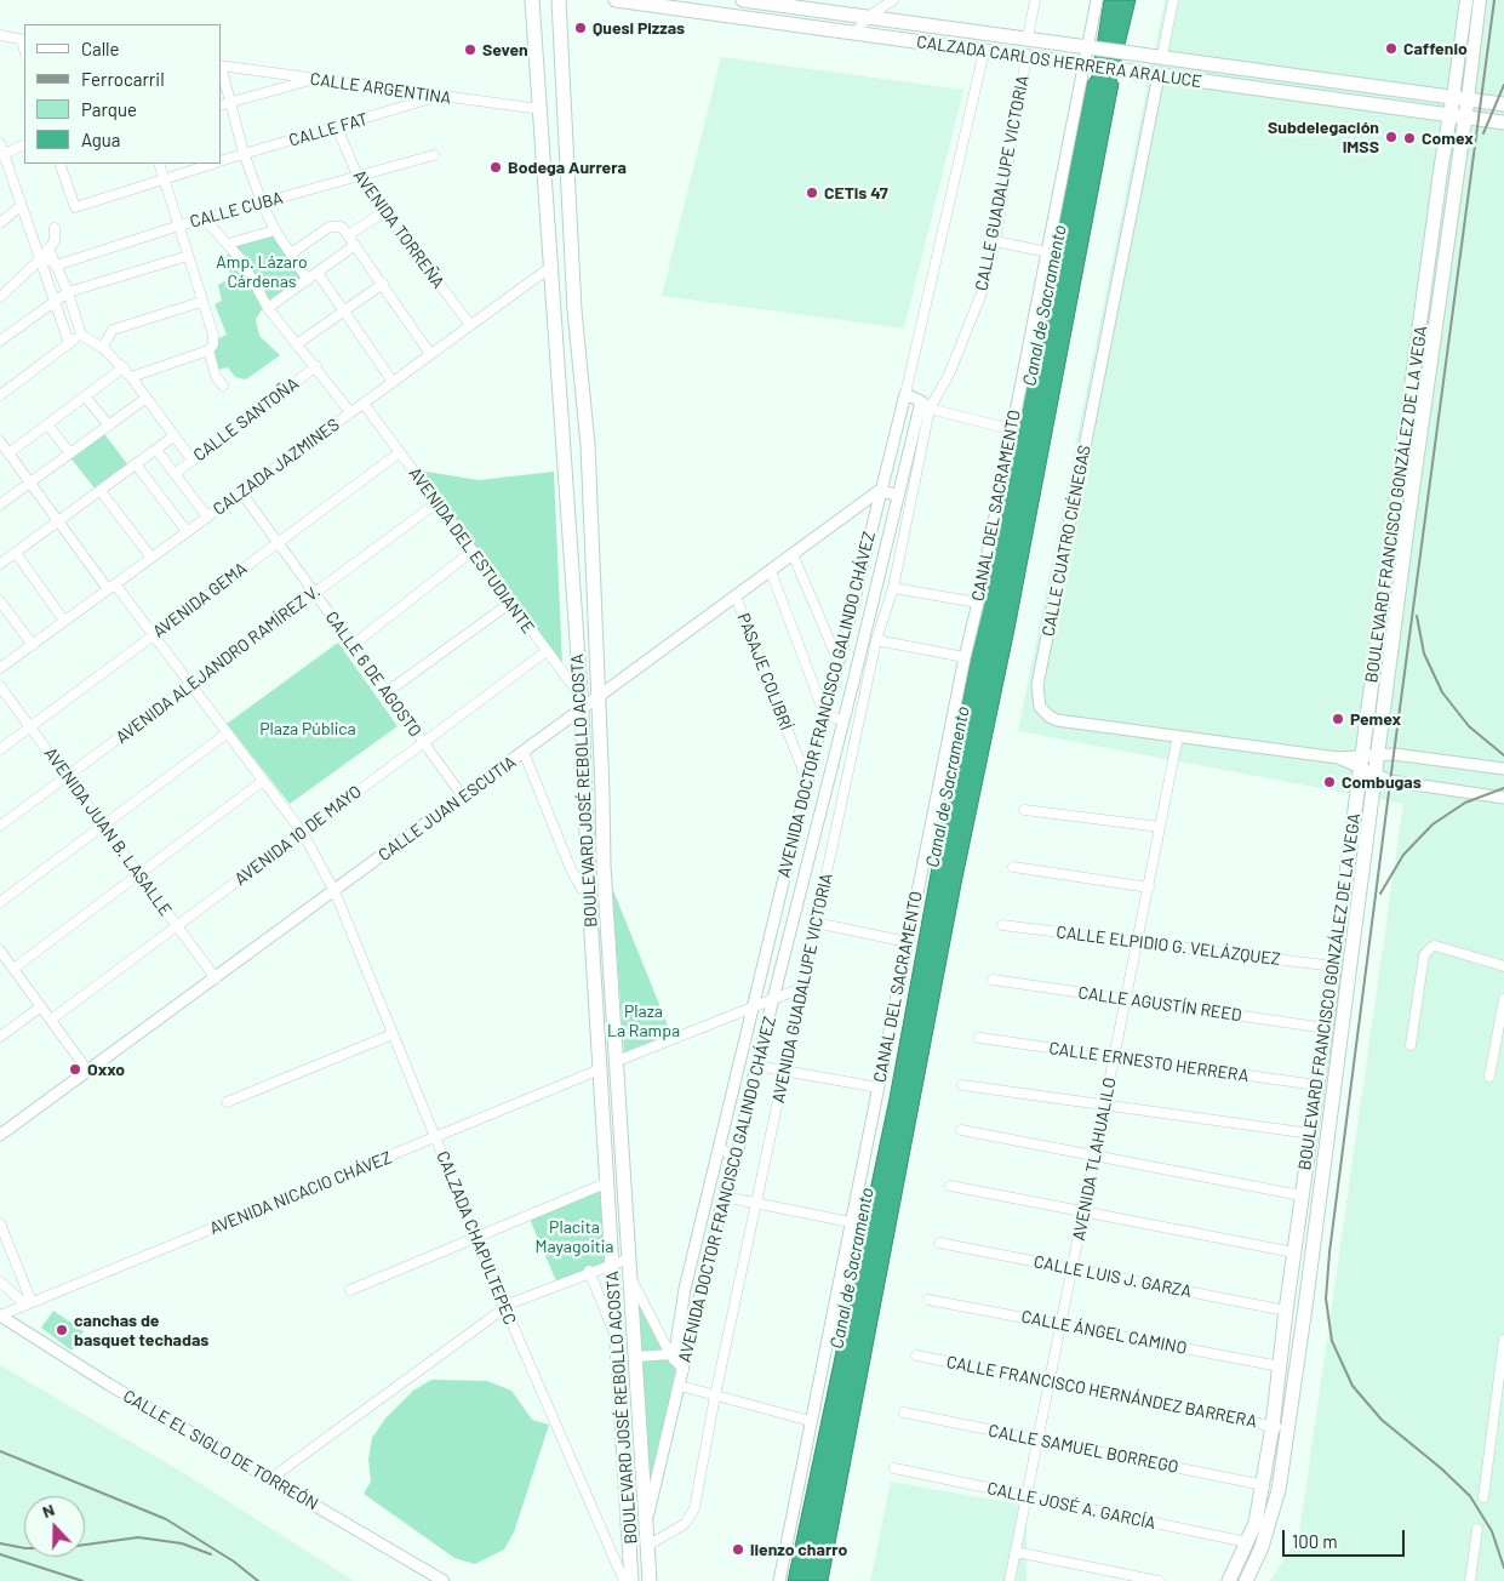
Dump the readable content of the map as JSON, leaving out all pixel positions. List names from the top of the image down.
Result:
{
  "streets": {
    "main road": ["CALZADA CARLOS HERRERA ARALUCE", "BOULEVARD FRANCISCO GONZÁLEZ DE LA VEGA", "BOULEVARD JOSÉ REBOLLO ACOSTA"],
    "street": [
      "CALLE ARGENTINA",
      "CALLE FAT",
      "CALLE GUADALUPE VICTORIA",
      "CALLE CUBA",
      "AVENIDA TORREÑA",
      "CALLE SANTOÑA",
      "CALZADA JAZMINES",
      "CANAL DEL SACRAMENTO",
      "CALLE CUATRO CIÉNEGAS",
      "AVENIDA DEL ESTUDIANTE",
      "AVENIDA GEMA",
      "AVENIDA ALEJANDRO RAMÍREZ V.",
      "PASAJE COLIBRÍ",
      "CALLE 6 DE AGOSTO",
      "AVENIDA DOCTOR FRANCISCO GALINDO CHÁVEZ",
      "CALLE JUAN ESCUTIA",
      "AVENIDA JUAN B. LASALLE",
      "AVENIDA 10 DE MAYO",
      "CALLE ELPIDIO G. VELÁZQUEZ",
      "AVENIDA GUADALUPE VICTORIA",
      "CALLE AGUSTÍN REED",
      "CALLE ERNESTO HERRERA",
      "AVENIDA TLAHUALILO",
      "AVENIDA NICACIO CHÁVEZ",
      "CALZADA CHAPULTEPEC",
      "CALLE LUIS J. GARZA",
      "CALLE ÁNGEL CAMINO",
      "CALLE FRANCISCO HERNÁNDEZ BARRERA",
      "CALLE SAMUEL BORREGO",
      "CALLE EL SIGLO DE TORREÓN",
      "CALLE JOSÉ A. GARCÍA"
    ]
  },
  "crossings": [
    ["CALZADA CARLOS HERRERA ARALUCE", "CALLE GUADALUPE VICTORIA"],
    ["CALZADA CARLOS HERRERA ARALUCE", "BOULEVARD FRANCISCO GONZÁLEZ DE LA VEGA"],
    ["CALZADA CARLOS HERRERA ARALUCE", "CANAL DEL SACRAMENTO"],
    ["CALZADA CARLOS HERRERA ARALUCE", "CALLE CUATRO CIÉNEGAS"],
    ["CALZADA CARLOS HERRERA ARALUCE", "AVENIDA DOCTOR FRANCISCO GALINDO CHÁVEZ"],
    ["CALLE ARGENTINA", "CALLE FAT"],
    ["CALLE ARGENTINA", "BOULEVARD JOSÉ REBOLLO ACOSTA"],
    ["CALLE FAT", "AVENIDA TORREÑA"],
    ["CALLE GUADALUPE VICTORIA", "AVENIDA DOCTOR FRANCISCO GALINDO CHÁVEZ"],
    ["CALLE GUADALUPE VICTORIA", "AVENIDA GUADALUPE VICTORIA"],
    ["CALLE CUBA", "AVENIDA TORREÑA"],
    ["AVENIDA TORREÑA", "CALZADA JAZMINES"],
    ["CALZADA JAZMINES", "AVENIDA DEL ESTUDIANTE"],
    ["CALZADA JAZMINES", "CALLE 6 DE AGOSTO"],
    ["CALZADA JAZMINES", "BOULEVARD JOSÉ REBOLLO ACOSTA"],
    ["CALZADA JAZMINES", "CALZADA CHAPULTEPEC"],
    ["BOULEVARD FRANCISCO GONZÁLEZ DE LA VEGA", "CALLE CUATRO CIÉNEGAS"],
    ["BOULEVARD FRANCISCO GONZÁLEZ DE LA VEGA", "CALLE ELPIDIO G. VELÁZQUEZ"],
    ["BOULEVARD FRANCISCO GONZÁLEZ DE LA VEGA", "CALLE AGUSTÍN REED"],
    ["BOULEVARD FRANCISCO GONZÁLEZ DE LA VEGA", "CALLE ERNESTO HERRERA"],
    ["BOULEVARD FRANCISCO GONZÁLEZ DE LA VEGA", "CALLE LUIS J. GARZA"],
    ["BOULEVARD FRANCISCO GONZÁLEZ DE LA VEGA", "CALLE ÁNGEL CAMINO"],
    ["BOULEVARD FRANCISCO GONZÁLEZ DE LA VEGA", "CALLE FRANCISCO HERNÁNDEZ BARRERA"],
    ["BOULEVARD FRANCISCO GONZÁLEZ DE LA VEGA", "CALLE SAMUEL BORREGO"],
    ["BOULEVARD FRANCISCO GONZÁLEZ DE LA VEGA", "CALLE JOSÉ A. GARCÍA"],
    ["CALLE CUATRO CIÉNEGAS", "AVENIDA TLAHUALILO"],
    ["AVENIDA DEL ESTUDIANTE", "AVENIDA GEMA"],
    ["AVENIDA DEL ESTUDIANTE", "AVENIDA ALEJANDRO RAMÍREZ V."],
    ["AVENIDA DEL ESTUDIANTE", "BOULEVARD JOSÉ REBOLLO ACOSTA"],
    ["AVENIDA DEL ESTUDIANTE", "CALLE JUAN ESCUTIA"],
    ["AVENIDA DEL ESTUDIANTE", "AVENIDA 10 DE MAYO"],
    ["AVENIDA GEMA", "CALLE 6 DE AGOSTO"],
    ["AVENIDA GEMA", "AVENIDA JUAN B. LASALLE"],
    ["AVENIDA GEMA", "CALZADA CHAPULTEPEC"],
    ["AVENIDA ALEJANDRO RAMÍREZ V.", "CALLE 6 DE AGOSTO"],
    ["AVENIDA ALEJANDRO RAMÍREZ V.", "AVENIDA JUAN B. LASALLE"],
    ["AVENIDA ALEJANDRO RAMÍREZ V.", "CALZADA CHAPULTEPEC"],
    ["PASAJE COLIBRÍ", "AVENIDA DOCTOR FRANCISCO GALINDO CHÁVEZ"],
    ["PASAJE COLIBRÍ", "CALLE JUAN ESCUTIA"],
    ["CALLE 6 DE AGOSTO", "CALLE JUAN ESCUTIA"],
    ["CALLE 6 DE AGOSTO", "AVENIDA 10 DE MAYO"],
    ["AVENIDA DOCTOR FRANCISCO GALINDO CHÁVEZ", "BOULEVARD JOSÉ REBOLLO ACOSTA"],
    ["AVENIDA DOCTOR FRANCISCO GALINDO CHÁVEZ", "CALLE JUAN ESCUTIA"],
    ["AVENIDA DOCTOR FRANCISCO GALINDO CHÁVEZ", "AVENIDA GUADALUPE VICTORIA"],
    ["BOULEVARD JOSÉ REBOLLO ACOSTA", "CALLE JUAN ESCUTIA"],
    ["BOULEVARD JOSÉ REBOLLO ACOSTA", "AVENIDA GUADALUPE VICTORIA"],
    ["BOULEVARD JOSÉ REBOLLO ACOSTA", "AVENIDA NICACIO CHÁVEZ"],
    ["CALLE JUAN ESCUTIA", "AVENIDA JUAN B. LASALLE"],
    ["CALLE JUAN ESCUTIA", "CALZADA CHAPULTEPEC"],
    ["AVENIDA JUAN B. LASALLE", "AVENIDA 10 DE MAYO"],
    ["AVENIDA 10 DE MAYO", "CALZADA CHAPULTEPEC"],
    ["CALLE ELPIDIO G. VELÁZQUEZ", "AVENIDA TLAHUALILO"],
    ["CALLE AGUSTÍN REED", "AVENIDA TLAHUALILO"],
    ["CALLE ERNESTO HERRERA", "AVENIDA TLAHUALILO"],
    ["AVENIDA TLAHUALILO", "CALLE LUIS J. GARZA"],
    ["AVENIDA TLAHUALILO", "CALLE ÁNGEL CAMINO"],
    ["AVENIDA TLAHUALILO", "CALLE FRANCISCO HERNÁNDEZ BARRERA"],
    ["AVENIDA TLAHUALILO", "CALLE SAMUEL BORREGO"],
    ["AVENIDA TLAHUALILO", "CALLE JOSÉ A. GARCÍA"],
    ["AVENIDA NICACIO CHÁVEZ", "CALZADA CHAPULTEPEC"],
    ["AVENIDA NICACIO CHÁVEZ", "CALLE EL SIGLO DE TORREÓN"]
  ],
  "water": ["Canal de Sacramento"],
  "parks": [
    "Amp. Lázaro Cárdenas",
    "Plaza Pública",
    "Plaza La Rampa",
    "Placita Mayagoitia"
  ],
  "places": [
    "Quesi Pizzas",
    "Caffenio",
    "Seven",
    "Subdelegación IMSS",
    "Comex",
    "Bodega Aurrera",
    "CETis 47",
    "Pemex",
    "Combugas",
    "Oxxo",
    "canchas de basquet techadas",
    "lienzo charro"
  ],
  "legend": [
    "Calle",
    "Ferrocarril",
    "Parque",
    "Agua"
  ],
  "scale_bar": "100 m",
  "north": "top"
}
